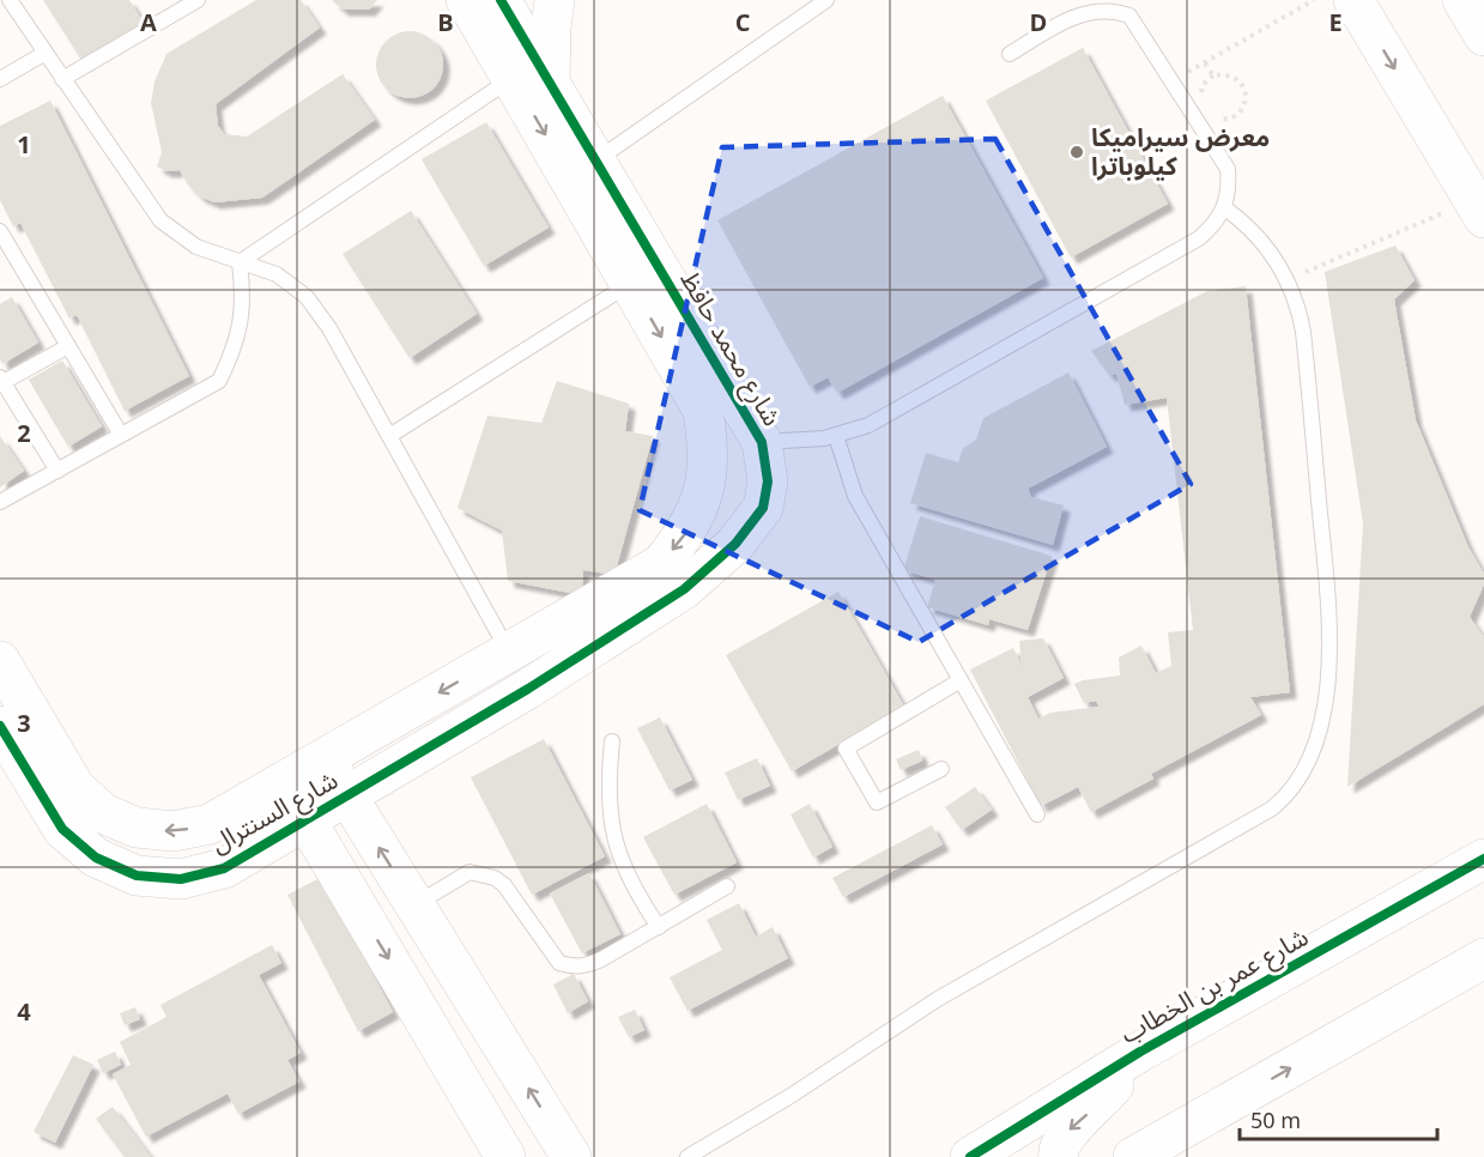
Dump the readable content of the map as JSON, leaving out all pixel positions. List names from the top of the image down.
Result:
{
  "streets": {
    "street": ["شارع محمد حافظ", "شارع السنترال", "شارع عمر بن الخطاب"]
  },
  "crossings": [
    ["شارع محمد حافظ", "شارع السنترال"]
  ],
  "places": ["معرض سيراميكا كيلوباترا"],
  "scale_bar": "50 m",
  "grid": {
    "columns": [
      "A",
      "B",
      "C",
      "D",
      "E"
    ],
    "rows": [
      "1",
      "2",
      "3",
      "4"
    ]
  }
}
